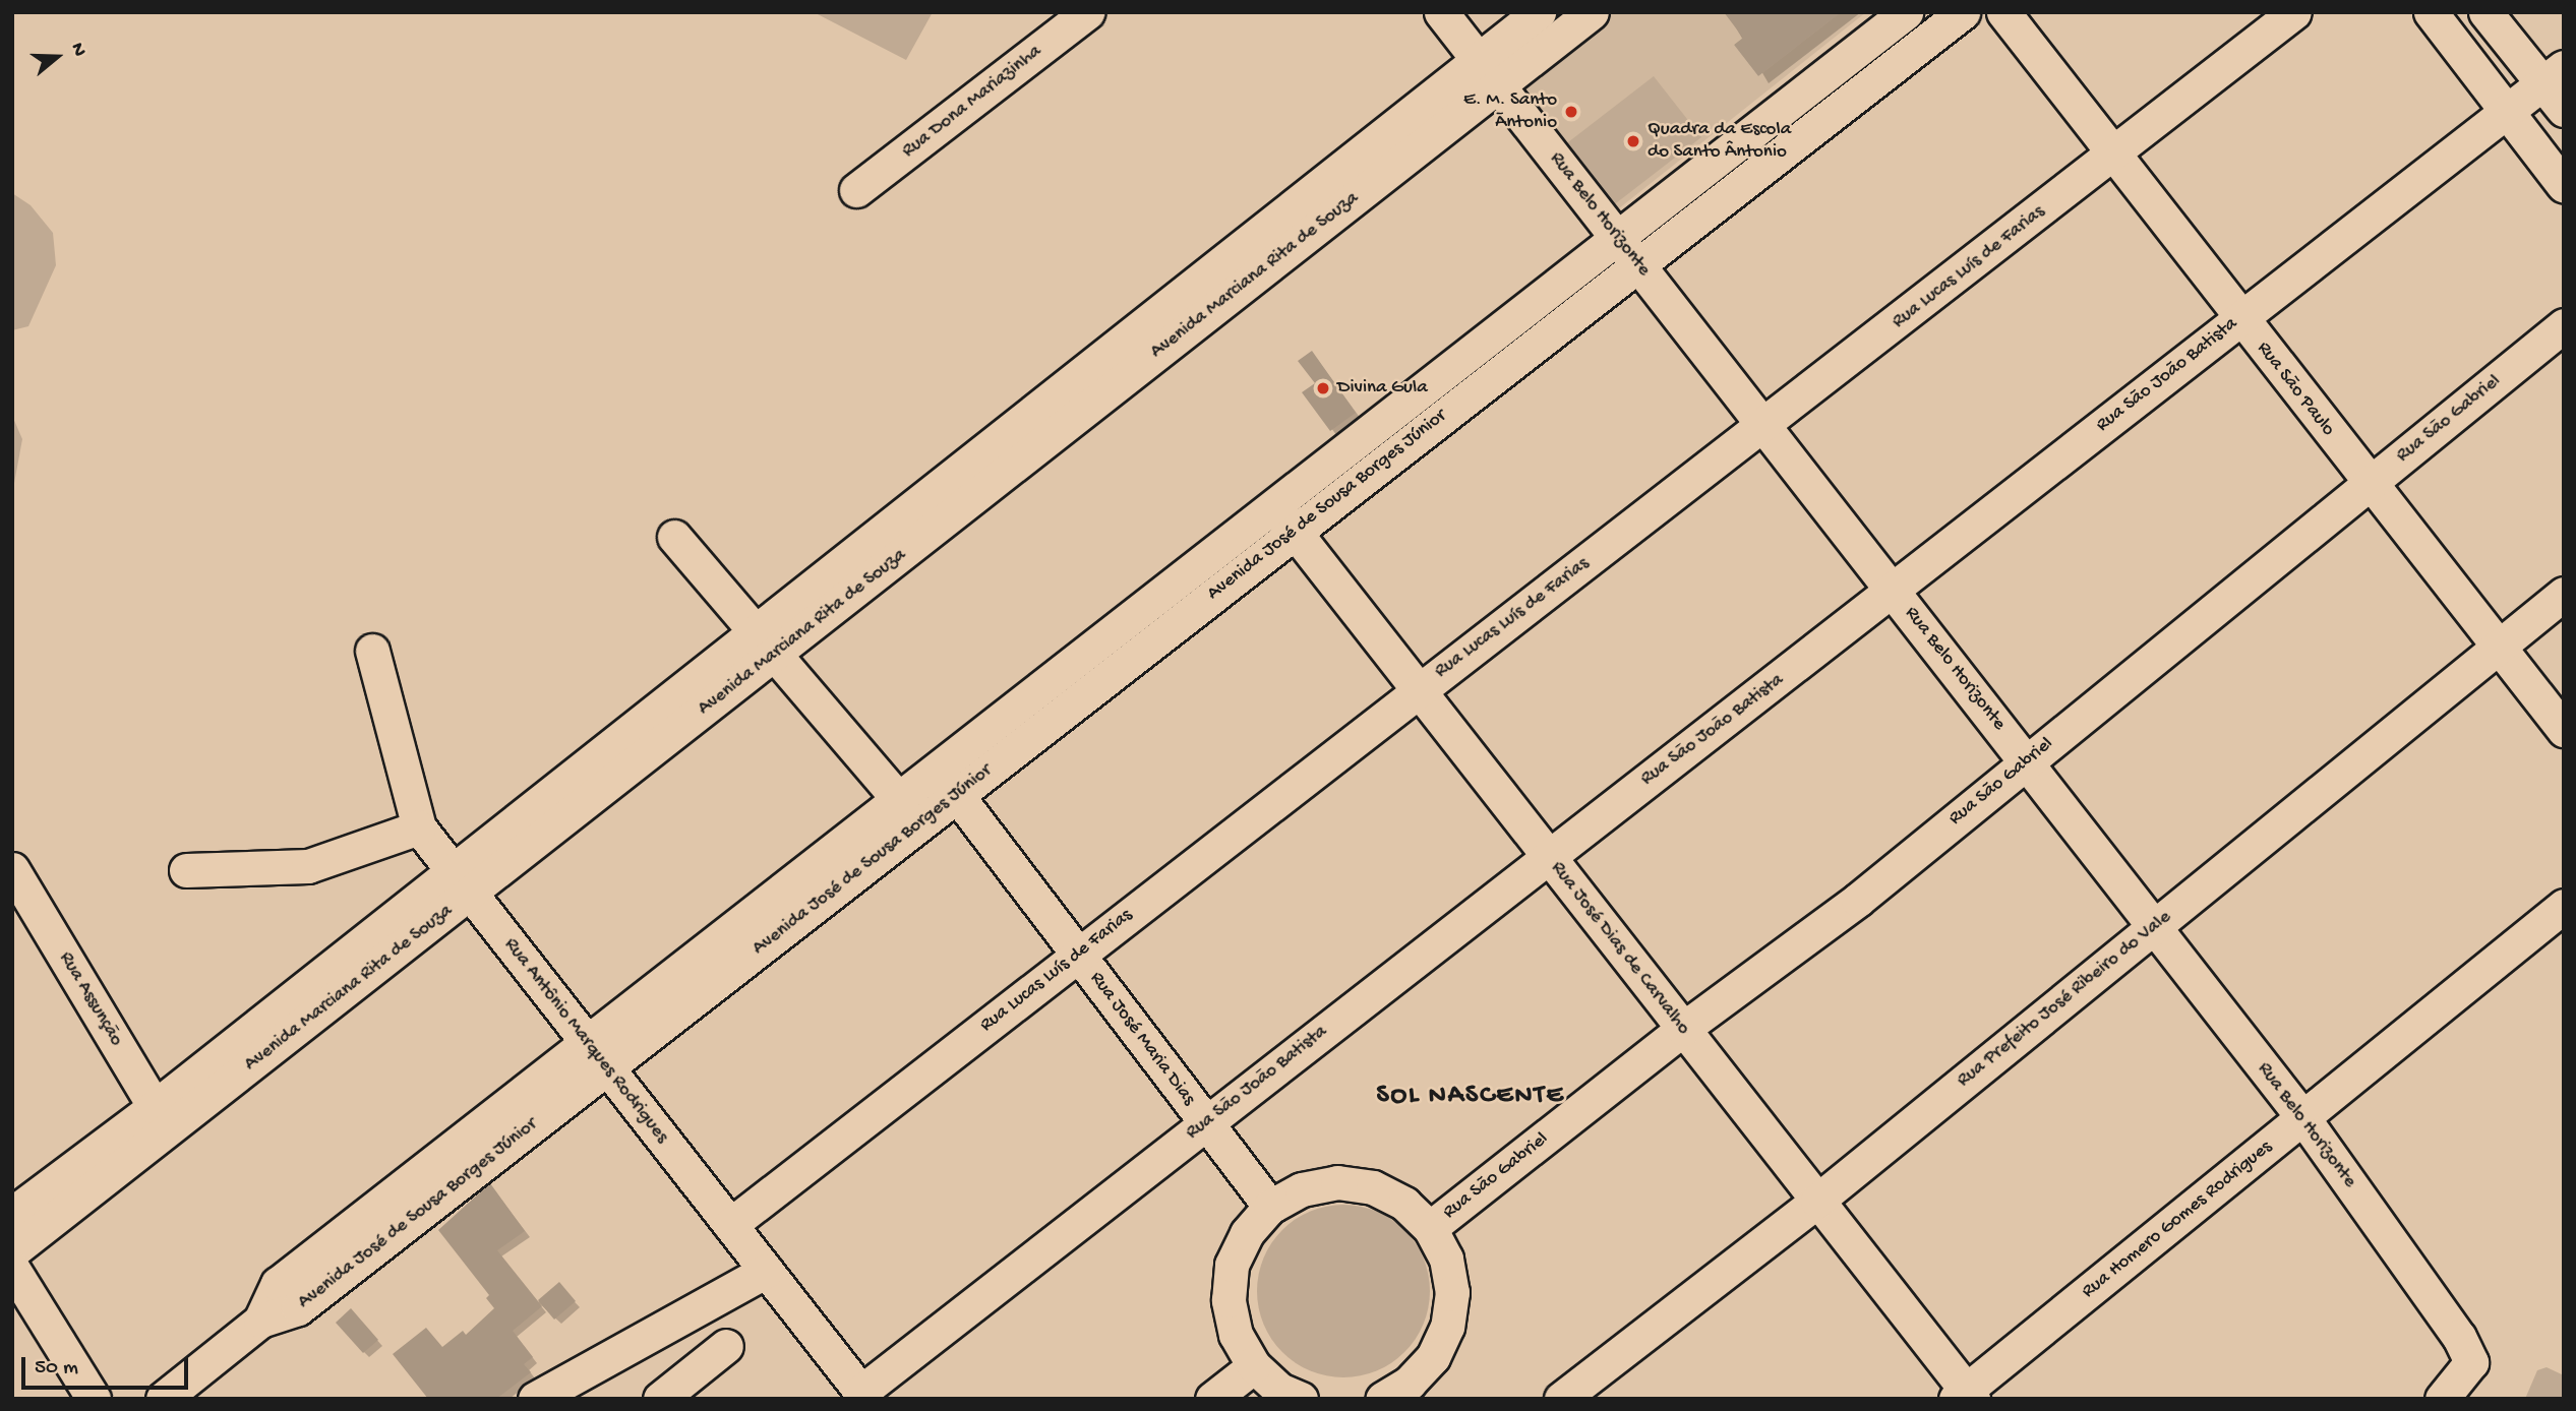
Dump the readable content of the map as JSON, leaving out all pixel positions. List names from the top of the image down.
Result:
{
  "streets": {
    "street": [
      "Rua Dona Mariazinha",
      "Rua Belo Horizonte",
      "Rua Lucas Luís de Farias",
      "Avenida Marciana Rita de Souza",
      "Rua São João Batista",
      "Rua São Paulo",
      "Rua São Gabriel",
      "Avenida José de Sousa Borges Júnior",
      "Rua José Dias de Carvalho",
      "Rua Assunção",
      "Rua Prefeito José Ribeiro do Vale",
      "Rua José Maria Dias",
      "Rua Antônio Marques Rodrigues",
      "Rua Homero Gomes Rodrigues"
    ]
  },
  "crossings": [
    ["Rua Belo Horizonte", "Rua Lucas Luís de Farias"],
    ["Rua Belo Horizonte", "Avenida Marciana Rita de Souza"],
    ["Rua Belo Horizonte", "Rua São João Batista"],
    ["Rua Belo Horizonte", "Rua São Gabriel"],
    ["Rua Belo Horizonte", "Avenida José de Sousa Borges Júnior"],
    ["Rua Belo Horizonte", "Rua Prefeito José Ribeiro do Vale"],
    ["Rua Belo Horizonte", "Rua Homero Gomes Rodrigues"],
    ["Rua Lucas Luís de Farias", "Rua São Paulo"],
    ["Rua Lucas Luís de Farias", "Rua José Dias de Carvalho"],
    ["Rua Lucas Luís de Farias", "Rua José Maria Dias"],
    ["Rua Lucas Luís de Farias", "Rua Antônio Marques Rodrigues"],
    ["Avenida Marciana Rita de Souza", "Rua Assunção"],
    ["Avenida Marciana Rita de Souza", "Rua Antônio Marques Rodrigues"],
    ["Rua São João Batista", "Rua São Paulo"],
    ["Rua São João Batista", "Rua José Dias de Carvalho"],
    ["Rua São João Batista", "Rua José Maria Dias"],
    ["Rua São João Batista", "Rua Antônio Marques Rodrigues"],
    ["Rua São Paulo", "Rua São Gabriel"],
    ["Rua São Paulo", "Rua Prefeito José Ribeiro do Vale"],
    ["Rua São Gabriel", "Rua José Dias de Carvalho"],
    ["Avenida José de Sousa Borges Júnior", "Rua José Dias de Carvalho"],
    ["Avenida José de Sousa Borges Júnior", "Rua José Maria Dias"],
    ["Avenida José de Sousa Borges Júnior", "Rua Antônio Marques Rodrigues"],
    ["Rua José Dias de Carvalho", "Rua Prefeito José Ribeiro do Vale"],
    ["Rua José Dias de Carvalho", "Rua Homero Gomes Rodrigues"]
  ],
  "districts": ["SOL NASCENTE"],
  "places": ["E. M. Santo Ãntonio", "Quadra da Escola do Santo Ântonio", "Divina Gula"],
  "scale_bar": "50 m",
  "north": "right"
}
